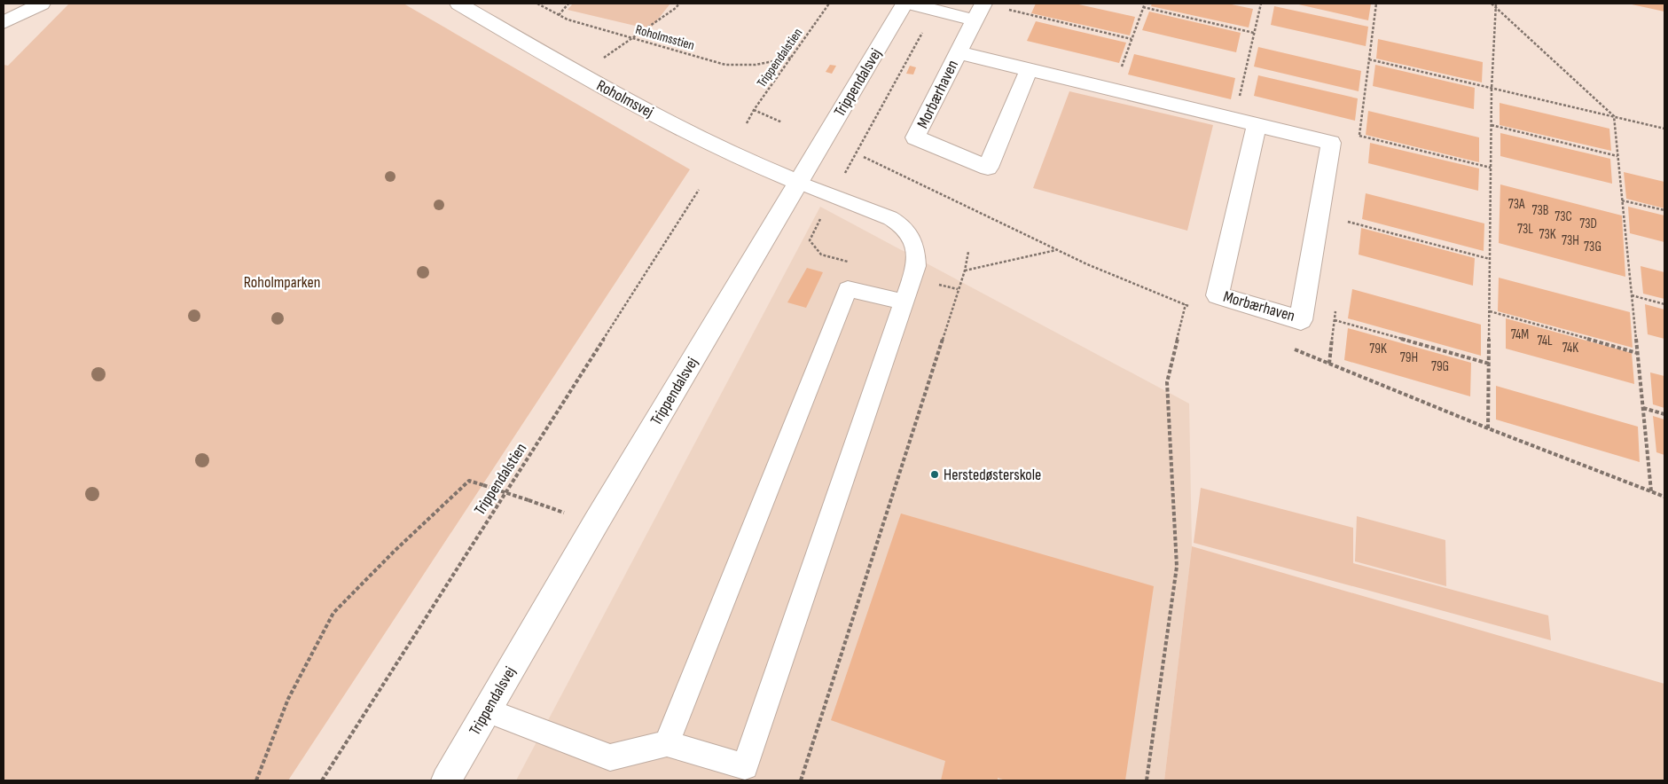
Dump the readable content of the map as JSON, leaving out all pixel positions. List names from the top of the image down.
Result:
{
  "streets": {
    "street": ["Trippendalsvej", "Morbærhaven", "Roholmsvej"],
    "path": ["Roholmsstien", "Trippendalstien"]
  },
  "crossings": [
    ["Roholmsstien", "Trippendalstien"],
    ["Trippendalsvej", "Roholmsvej"]
  ],
  "parks": ["Roholmparken"],
  "places": ["Herstedøsterskole"],
  "house_numbers": [
    "73A",
    "73B",
    "73C",
    "73D",
    "73L",
    "73K",
    "73H",
    "73G",
    "74M",
    "74L",
    "74K",
    "79K",
    "79H",
    "79G"
  ]
}
